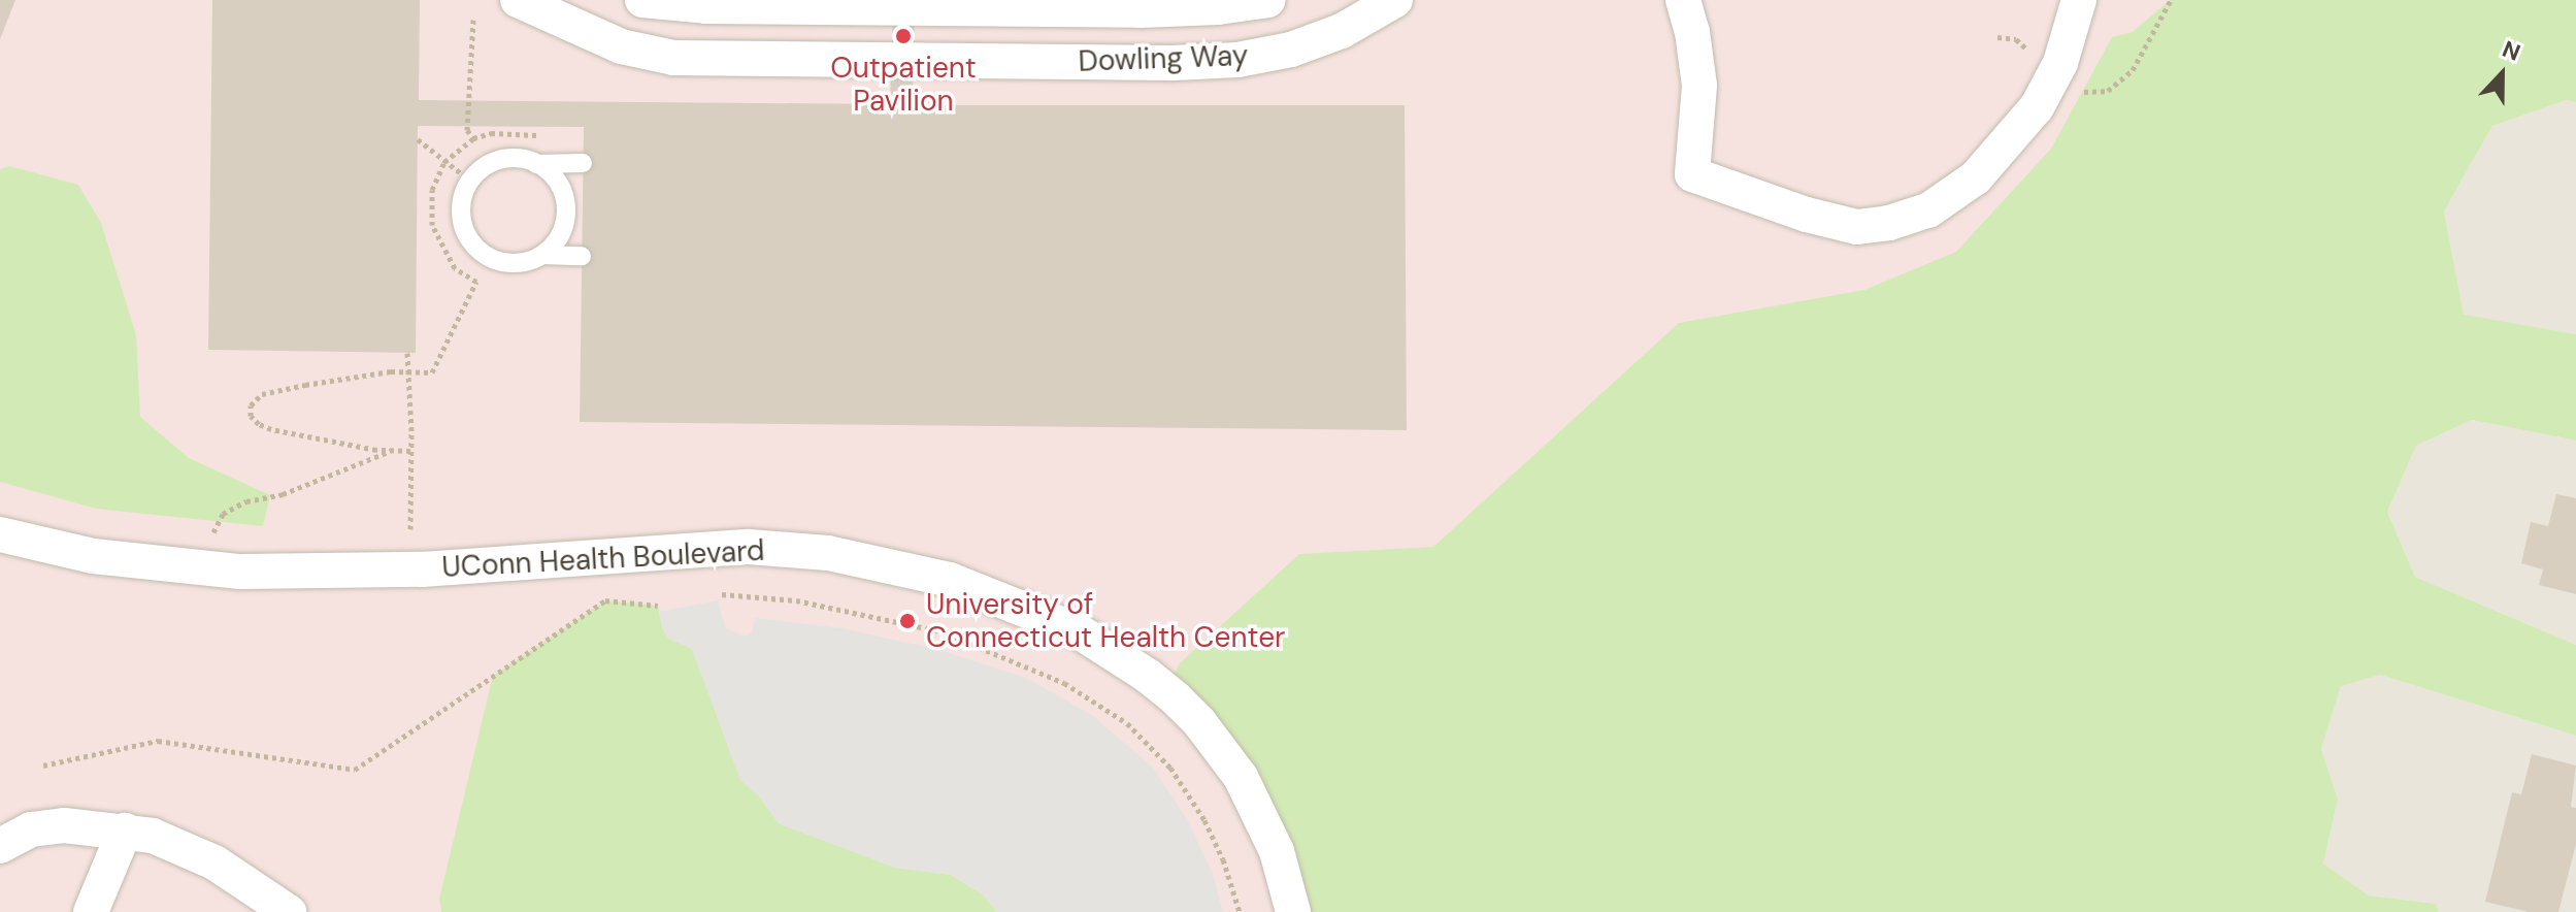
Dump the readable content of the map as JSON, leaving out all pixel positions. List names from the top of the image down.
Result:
{
  "streets": {
    "street": ["Dowling Way", "UConn Health Boulevard"]
  },
  "places": ["Outpatient Pavilion", "University of Connecticut Health Center"],
  "north": "top"
}
